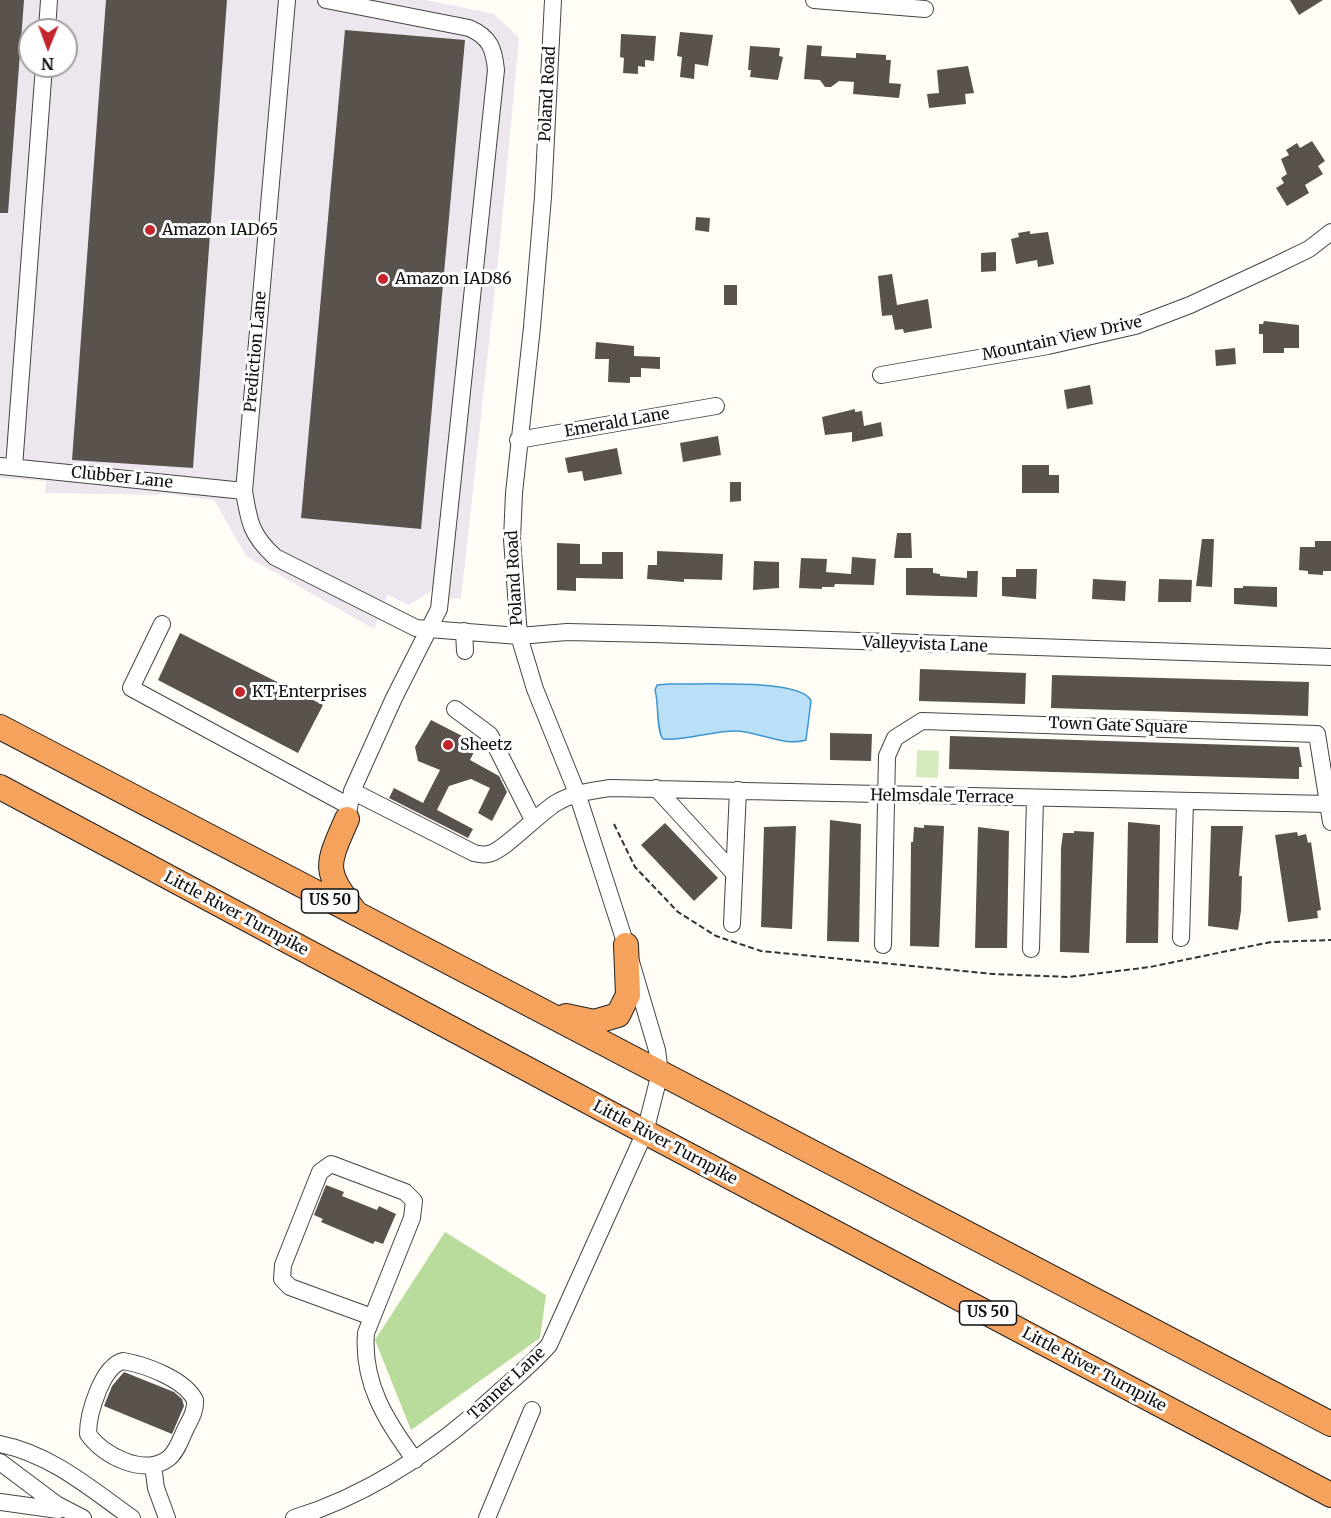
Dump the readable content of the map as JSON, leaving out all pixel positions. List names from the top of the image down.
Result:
{
  "streets": {
    "highway": ["US 50", "Little River Turnpike"],
    "street": [
      "Poland Road",
      "Mountain View Drive",
      "Prediction Lane",
      "Emerald Lane",
      "Clubber Lane",
      "Valleyvista Lane",
      "Town Gate Square",
      "Helmsdale Terrace",
      "Tanner Lane"
    ]
  },
  "crossings": [
    ["Poland Road", "Emerald Lane"],
    ["Poland Road", "Valleyvista Lane"],
    ["Poland Road", "Helmsdale Terrace"],
    ["Poland Road", "US 50"],
    ["Poland Road", "Little River Turnpike"],
    ["Poland Road", "Tanner Lane"],
    ["Prediction Lane", "Clubber Lane"],
    ["Prediction Lane", "Valleyvista Lane"],
    ["Town Gate Square", "Helmsdale Terrace"],
    ["Little River Turnpike", "Tanner Lane"]
  ],
  "places": [
    "Amazon IAD65",
    "Amazon IAD86",
    "KT Enterprises",
    "Sheetz"
  ],
  "north": "bottom"
}
